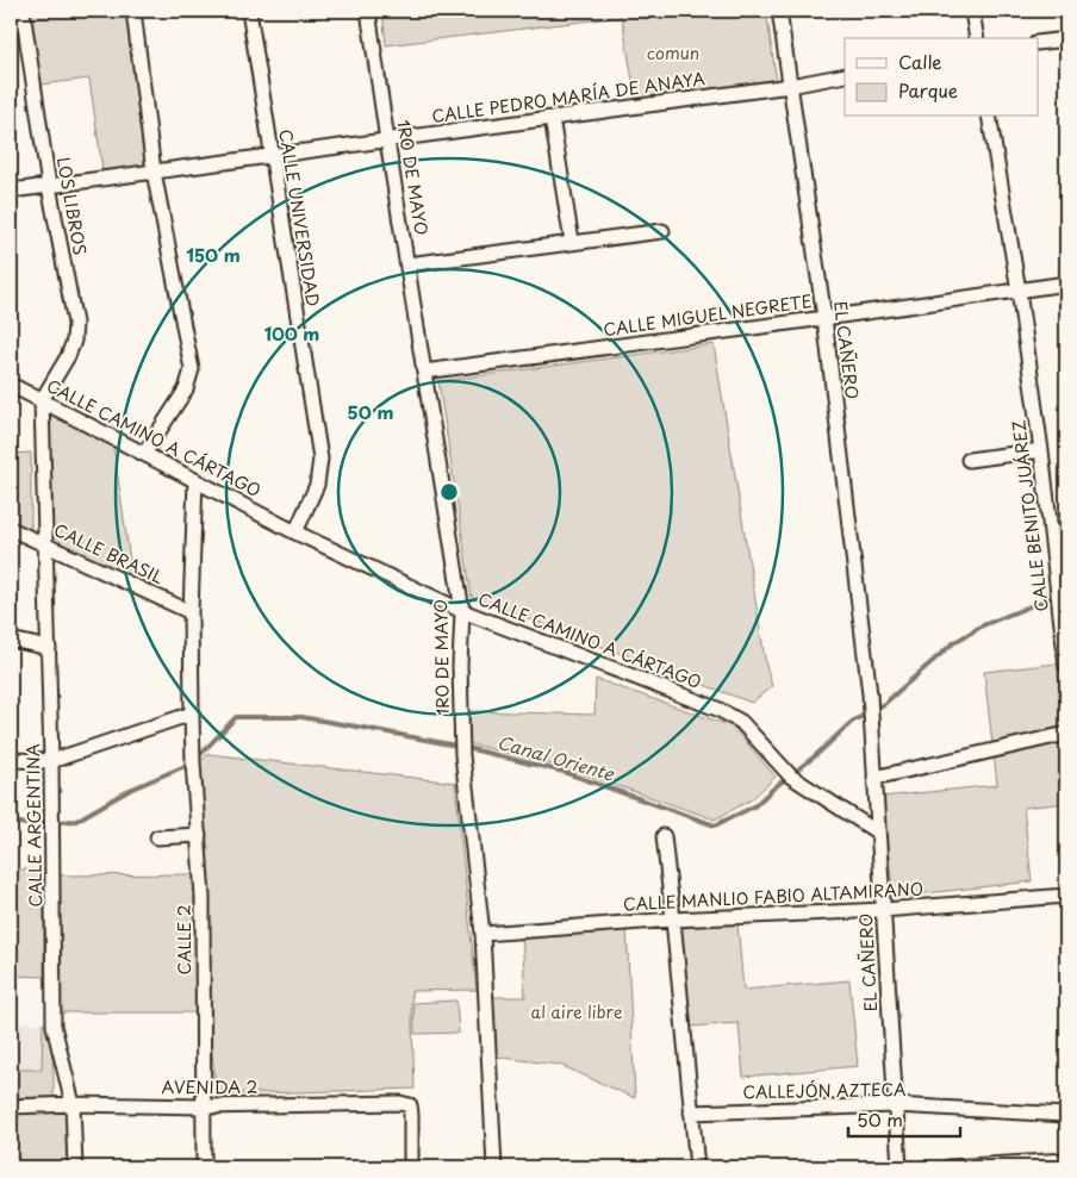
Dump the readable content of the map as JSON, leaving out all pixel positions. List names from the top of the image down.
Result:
{
  "streets": {
    "street": [
      "CALLE PEDRO MARÍA DE ANAYA",
      "1RO DE MAYO",
      "LOS LIBROS",
      "CALLE UNIVERSIDAD",
      "CALLE MIGUEL NEGRETE",
      "EL CAÑERO",
      "CALLE CAMINO A CÁRTAGO",
      "CALLE BENITO JUÁREZ",
      "CALLE BRASIL",
      "CALLE ARGENTINA",
      "CALLE MANLIO FABIO ALTAMIRANO",
      "CALLE 2",
      "AVENIDA 2",
      "CALLEJÓN AZTECA"
    ]
  },
  "crossings": [
    ["CALLE PEDRO MARÍA DE ANAYA", "1RO DE MAYO"],
    ["CALLE PEDRO MARÍA DE ANAYA", "LOS LIBROS"],
    ["CALLE PEDRO MARÍA DE ANAYA", "CALLE UNIVERSIDAD"],
    ["CALLE PEDRO MARÍA DE ANAYA", "EL CAÑERO"],
    ["1RO DE MAYO", "CALLE MIGUEL NEGRETE"],
    ["1RO DE MAYO", "CALLE CAMINO A CÁRTAGO"],
    ["1RO DE MAYO", "CALLE MANLIO FABIO ALTAMIRANO"],
    ["LOS LIBROS", "CALLE CAMINO A CÁRTAGO"],
    ["LOS LIBROS", "CALLE ARGENTINA"],
    ["CALLE UNIVERSIDAD", "CALLE CAMINO A CÁRTAGO"],
    ["CALLE MIGUEL NEGRETE", "EL CAÑERO"],
    ["CALLE MIGUEL NEGRETE", "CALLE BENITO JUÁREZ"],
    ["EL CAÑERO", "CALLE CAMINO A CÁRTAGO"],
    ["EL CAÑERO", "CALLE MANLIO FABIO ALTAMIRANO"],
    ["EL CAÑERO", "CALLEJÓN AZTECA"],
    ["CALLE CAMINO A CÁRTAGO", "CALLE ARGENTINA"],
    ["CALLE CAMINO A CÁRTAGO", "CALLE 2"],
    ["CALLE BRASIL", "CALLE ARGENTINA"],
    ["CALLE BRASIL", "CALLE 2"],
    ["CALLE ARGENTINA", "AVENIDA 2"],
    ["CALLE 2", "AVENIDA 2"]
  ],
  "water": ["Canal Oriente"],
  "parks": ["comun", "al aire libre"],
  "legend": ["Calle", "Parque"],
  "scale_bar": "50 m",
  "rings": ["150 m", "100 m", "50 m"]
}
